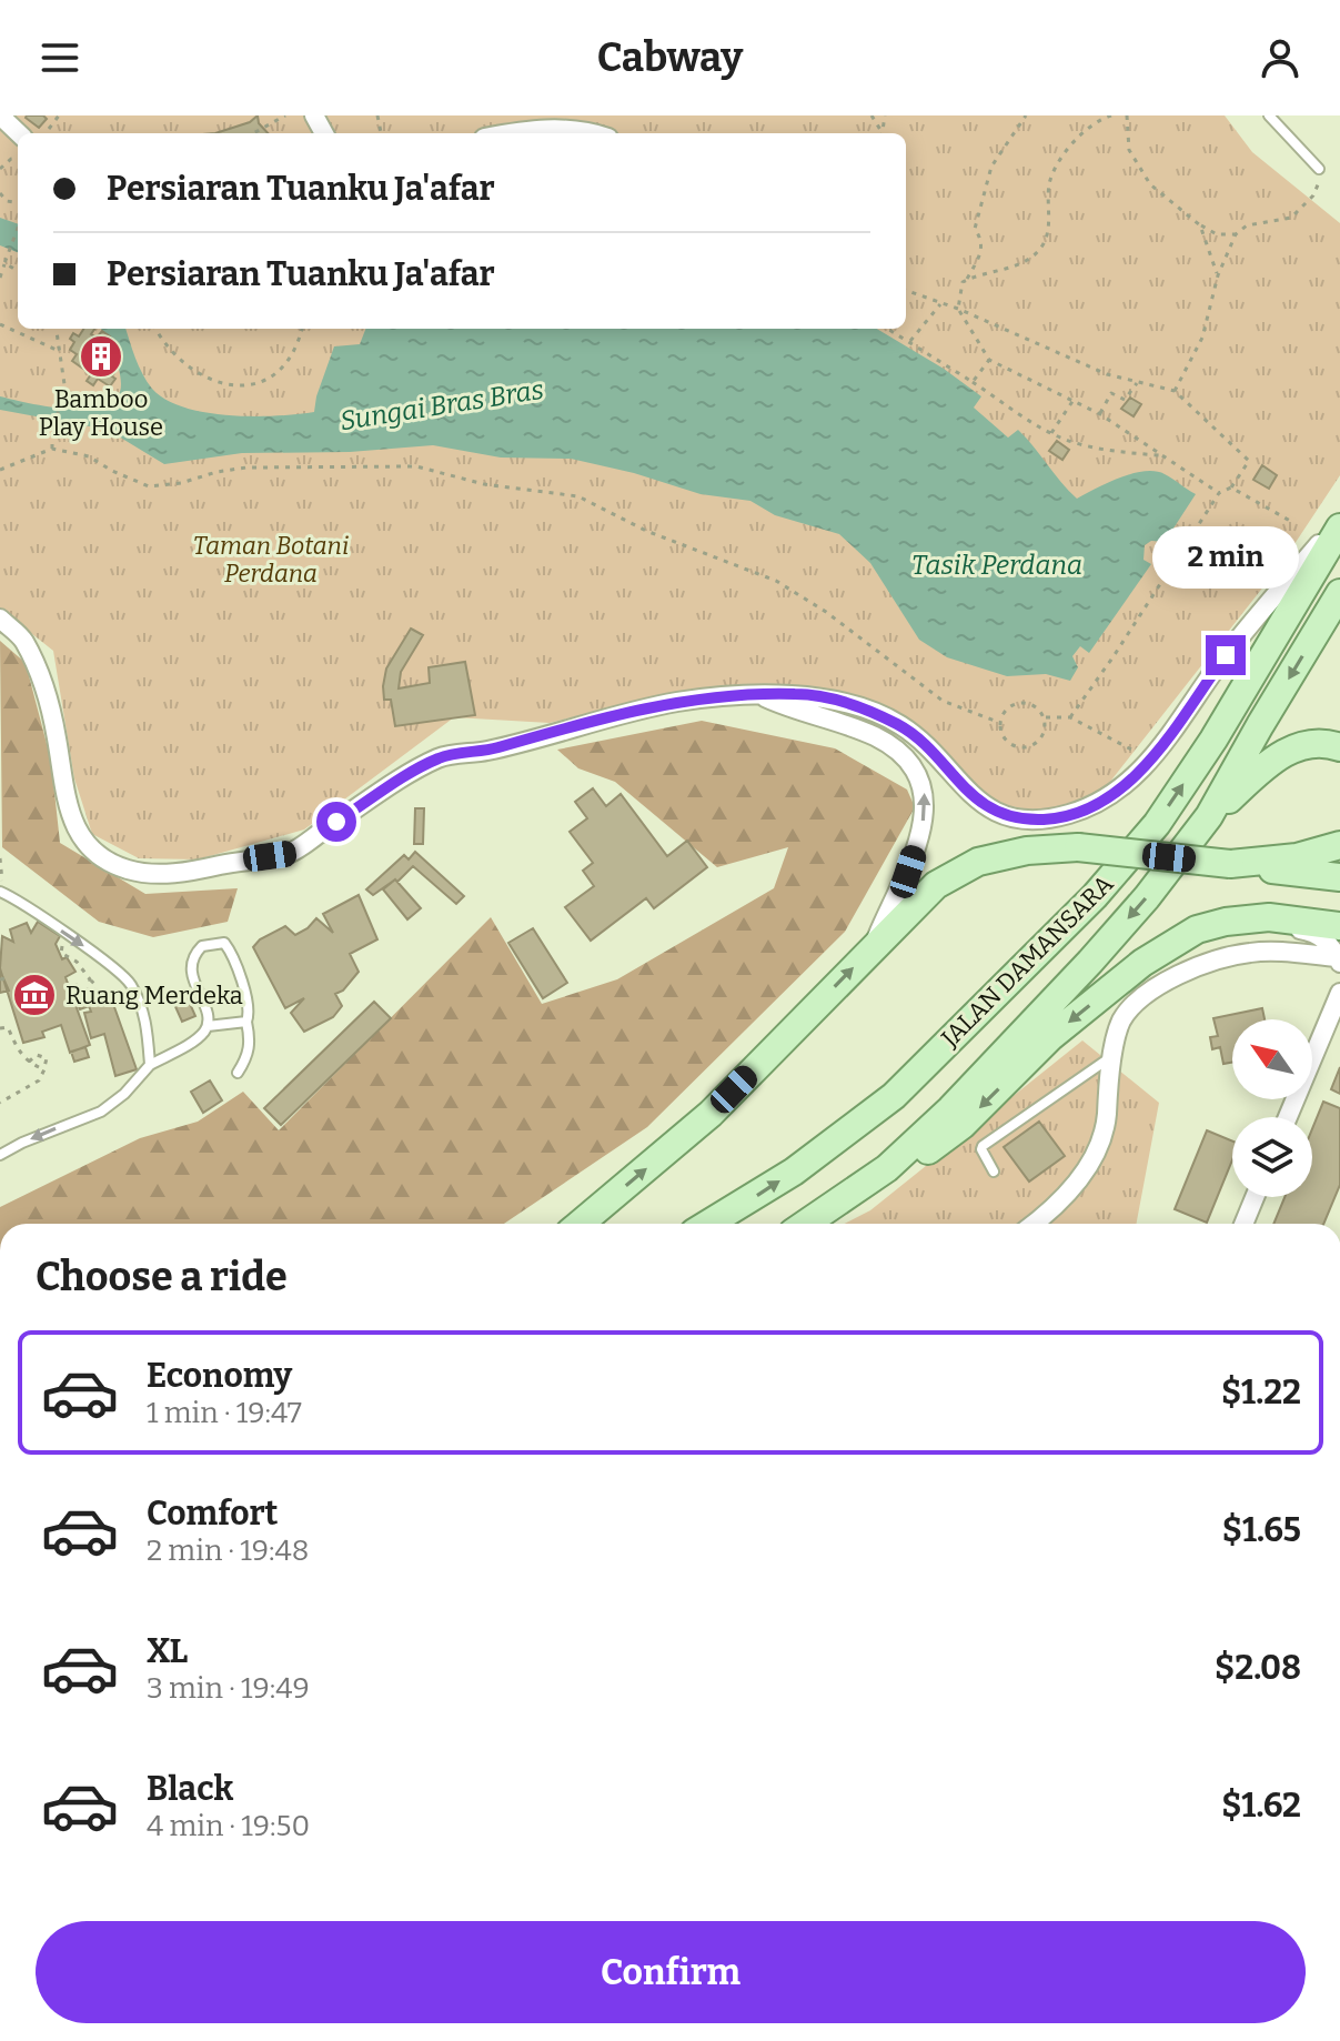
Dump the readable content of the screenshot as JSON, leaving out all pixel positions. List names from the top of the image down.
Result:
{
  "streets": {
    "main road": ["JALAN DAMANSARA"]
  },
  "water": ["Sungai Bras Bras", "Tasik Perdana"],
  "parks": ["Taman Botani Perdana"],
  "places": {
    "building": ["Bamboo Play House"],
    "museum": ["Ruang Merdeka"]
  },
  "north": "top left",
  "page": {
    "header": "Cabway",
    "banner": ["Persiaran Tuanku Ja'afar", "Persiaran Tuanku Ja'afar"],
    "bubble": "2 min",
    "heading": "Choose a ride",
    "list": [
      {
        "name": "Economy",
        "note": "1 min · 19:47",
        "value": "$1.22"
      },
      {
        "name": "Comfort",
        "note": "2 min · 19:48",
        "value": "$1.65"
      },
      {
        "name": "XL",
        "note": "3 min · 19:49",
        "value": "$2.08"
      },
      {
        "name": "Black",
        "note": "4 min · 19:50",
        "value": "$1.62"
      }
    ],
    "buttons": "Confirm"
  }
}
